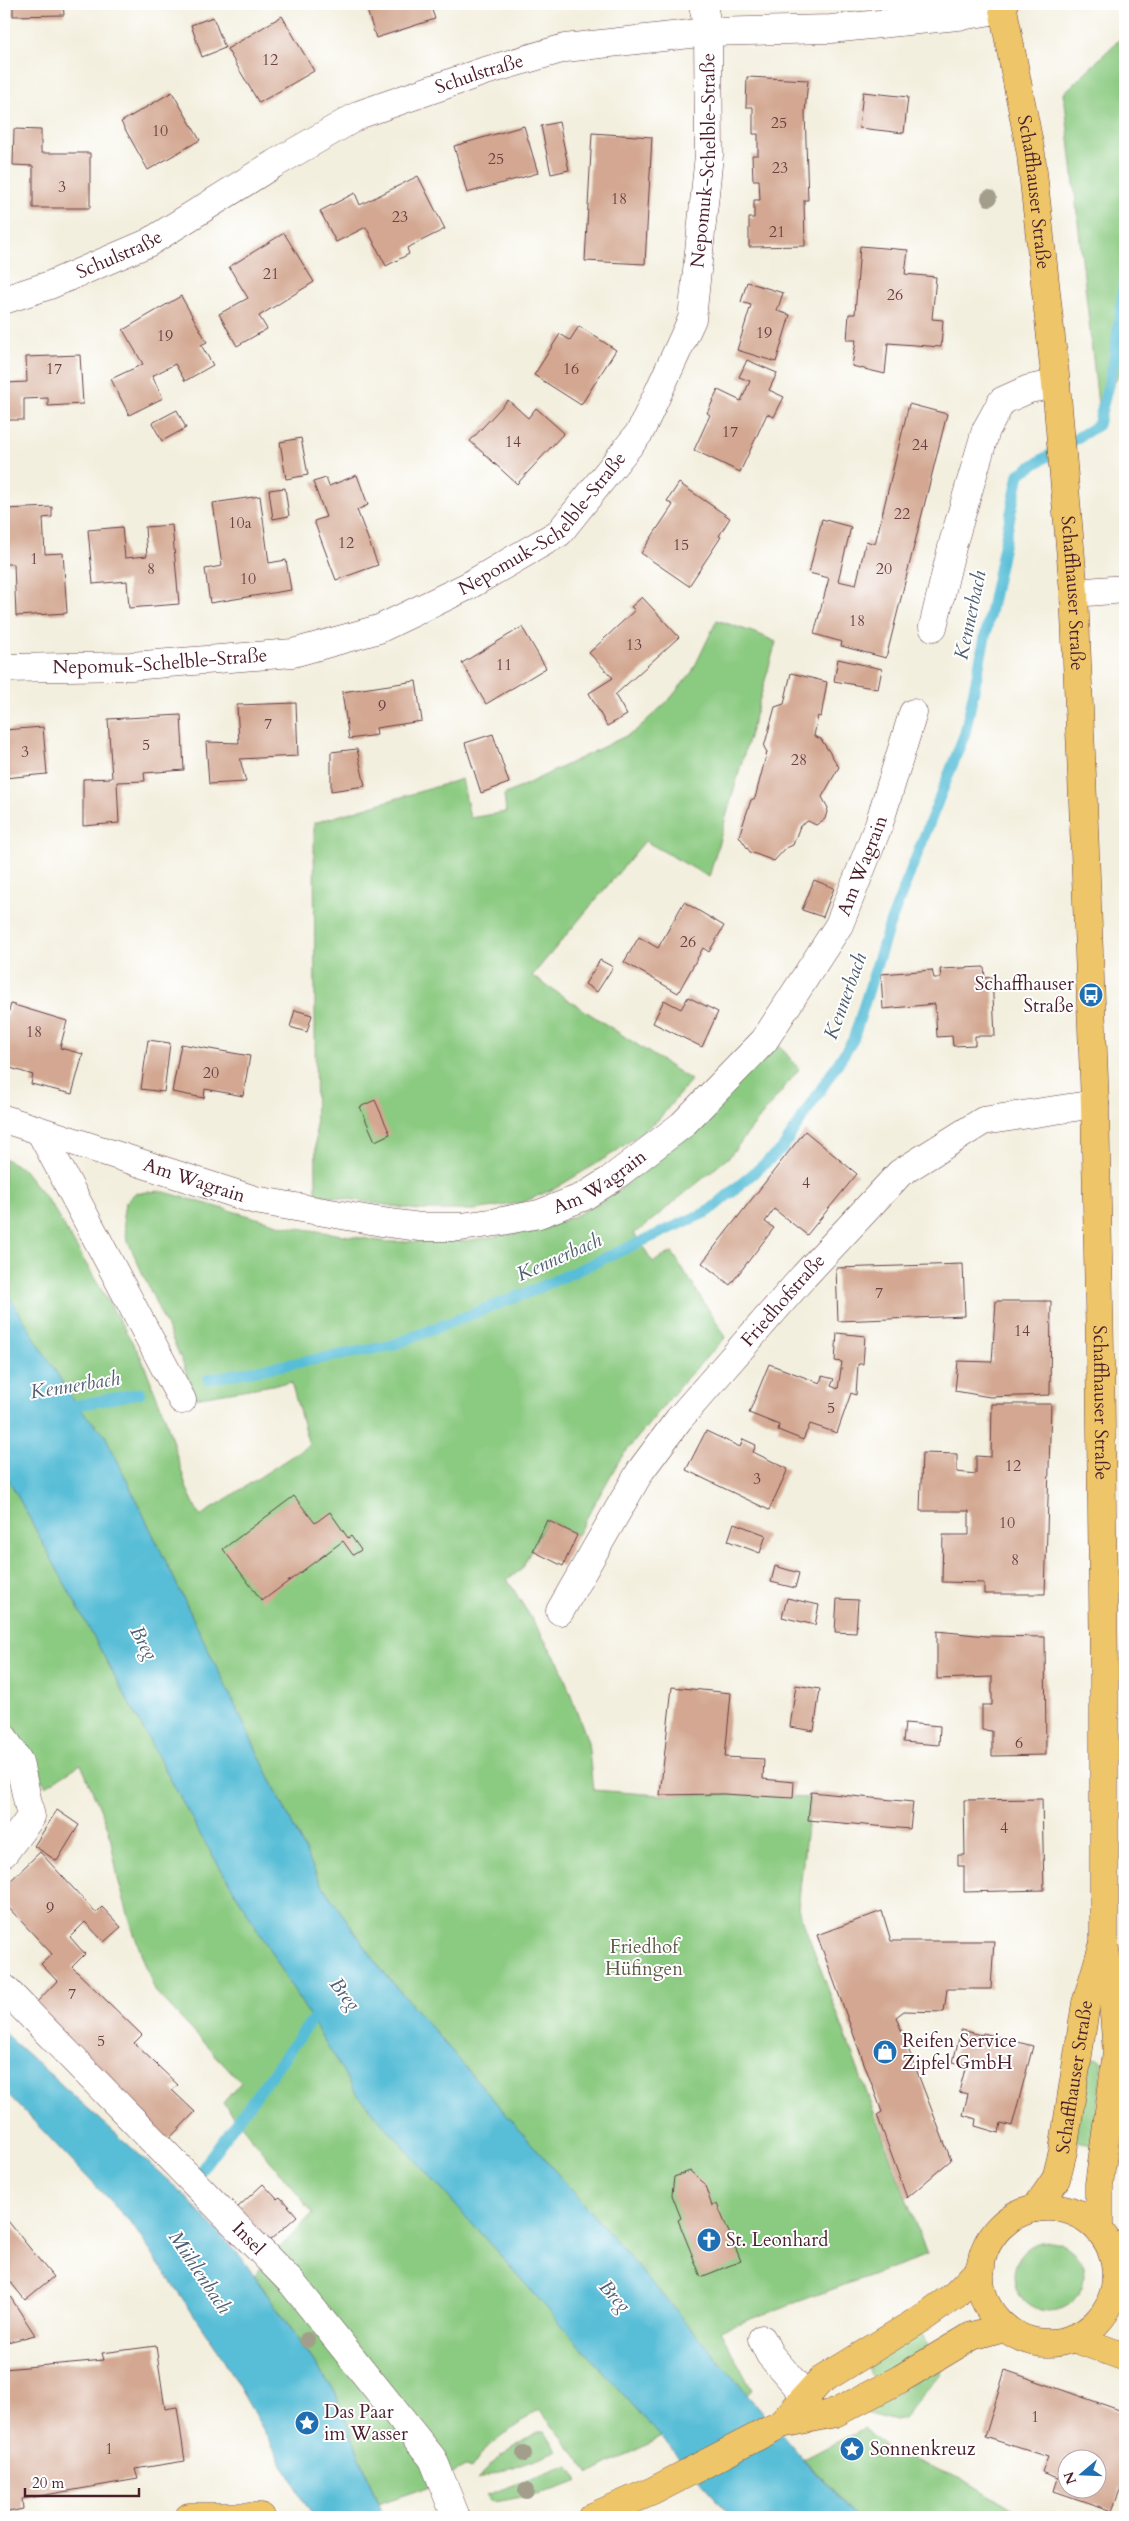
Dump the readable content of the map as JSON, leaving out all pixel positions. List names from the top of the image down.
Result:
{
  "streets": {
    "main road": ["Schaffhauser Straße"],
    "street": [
      "Schulstraße",
      "Nepomuk-Schelble-Straße",
      "Am Wagrain",
      "Friedhofstraße",
      "Insel"
    ]
  },
  "crossings": [
    ["Schulstraße", "Nepomuk-Schelble-Straße"],
    ["Schulstraße", "Schaffhauser Straße"],
    ["Schaffhauser Straße", "Friedhofstraße"]
  ],
  "water": ["Kennerbach", "Breg", "Mühlenbach"],
  "parks": ["Friedhof Hüfingen"],
  "places": {
    "bus stop": ["Schaffhauser Straße"],
    "shop": ["Reifen Service Zipfel GmbH"],
    "church": ["St. Leonhard"],
    "place": ["Das Paar im Wasser", "Sonnenkreuz"]
  },
  "house_numbers": [
    "12",
    "25",
    "10",
    "25",
    "23",
    "3",
    "18",
    "23",
    "21",
    "21",
    "26",
    "19",
    "19",
    "17",
    "16",
    "17",
    "14",
    "24",
    "22",
    "10a",
    "12",
    "15",
    "1",
    "8",
    "20",
    "10",
    "18",
    "13",
    "11",
    "9",
    "7",
    "5",
    "3",
    "28",
    "26",
    "18",
    "20",
    "4",
    "7",
    "14",
    "5",
    "12",
    "3",
    "10",
    "8",
    "6",
    "4",
    "9",
    "7",
    "5",
    "1",
    "1"
  ],
  "scale_bar": "20 m",
  "north": "left"
}
